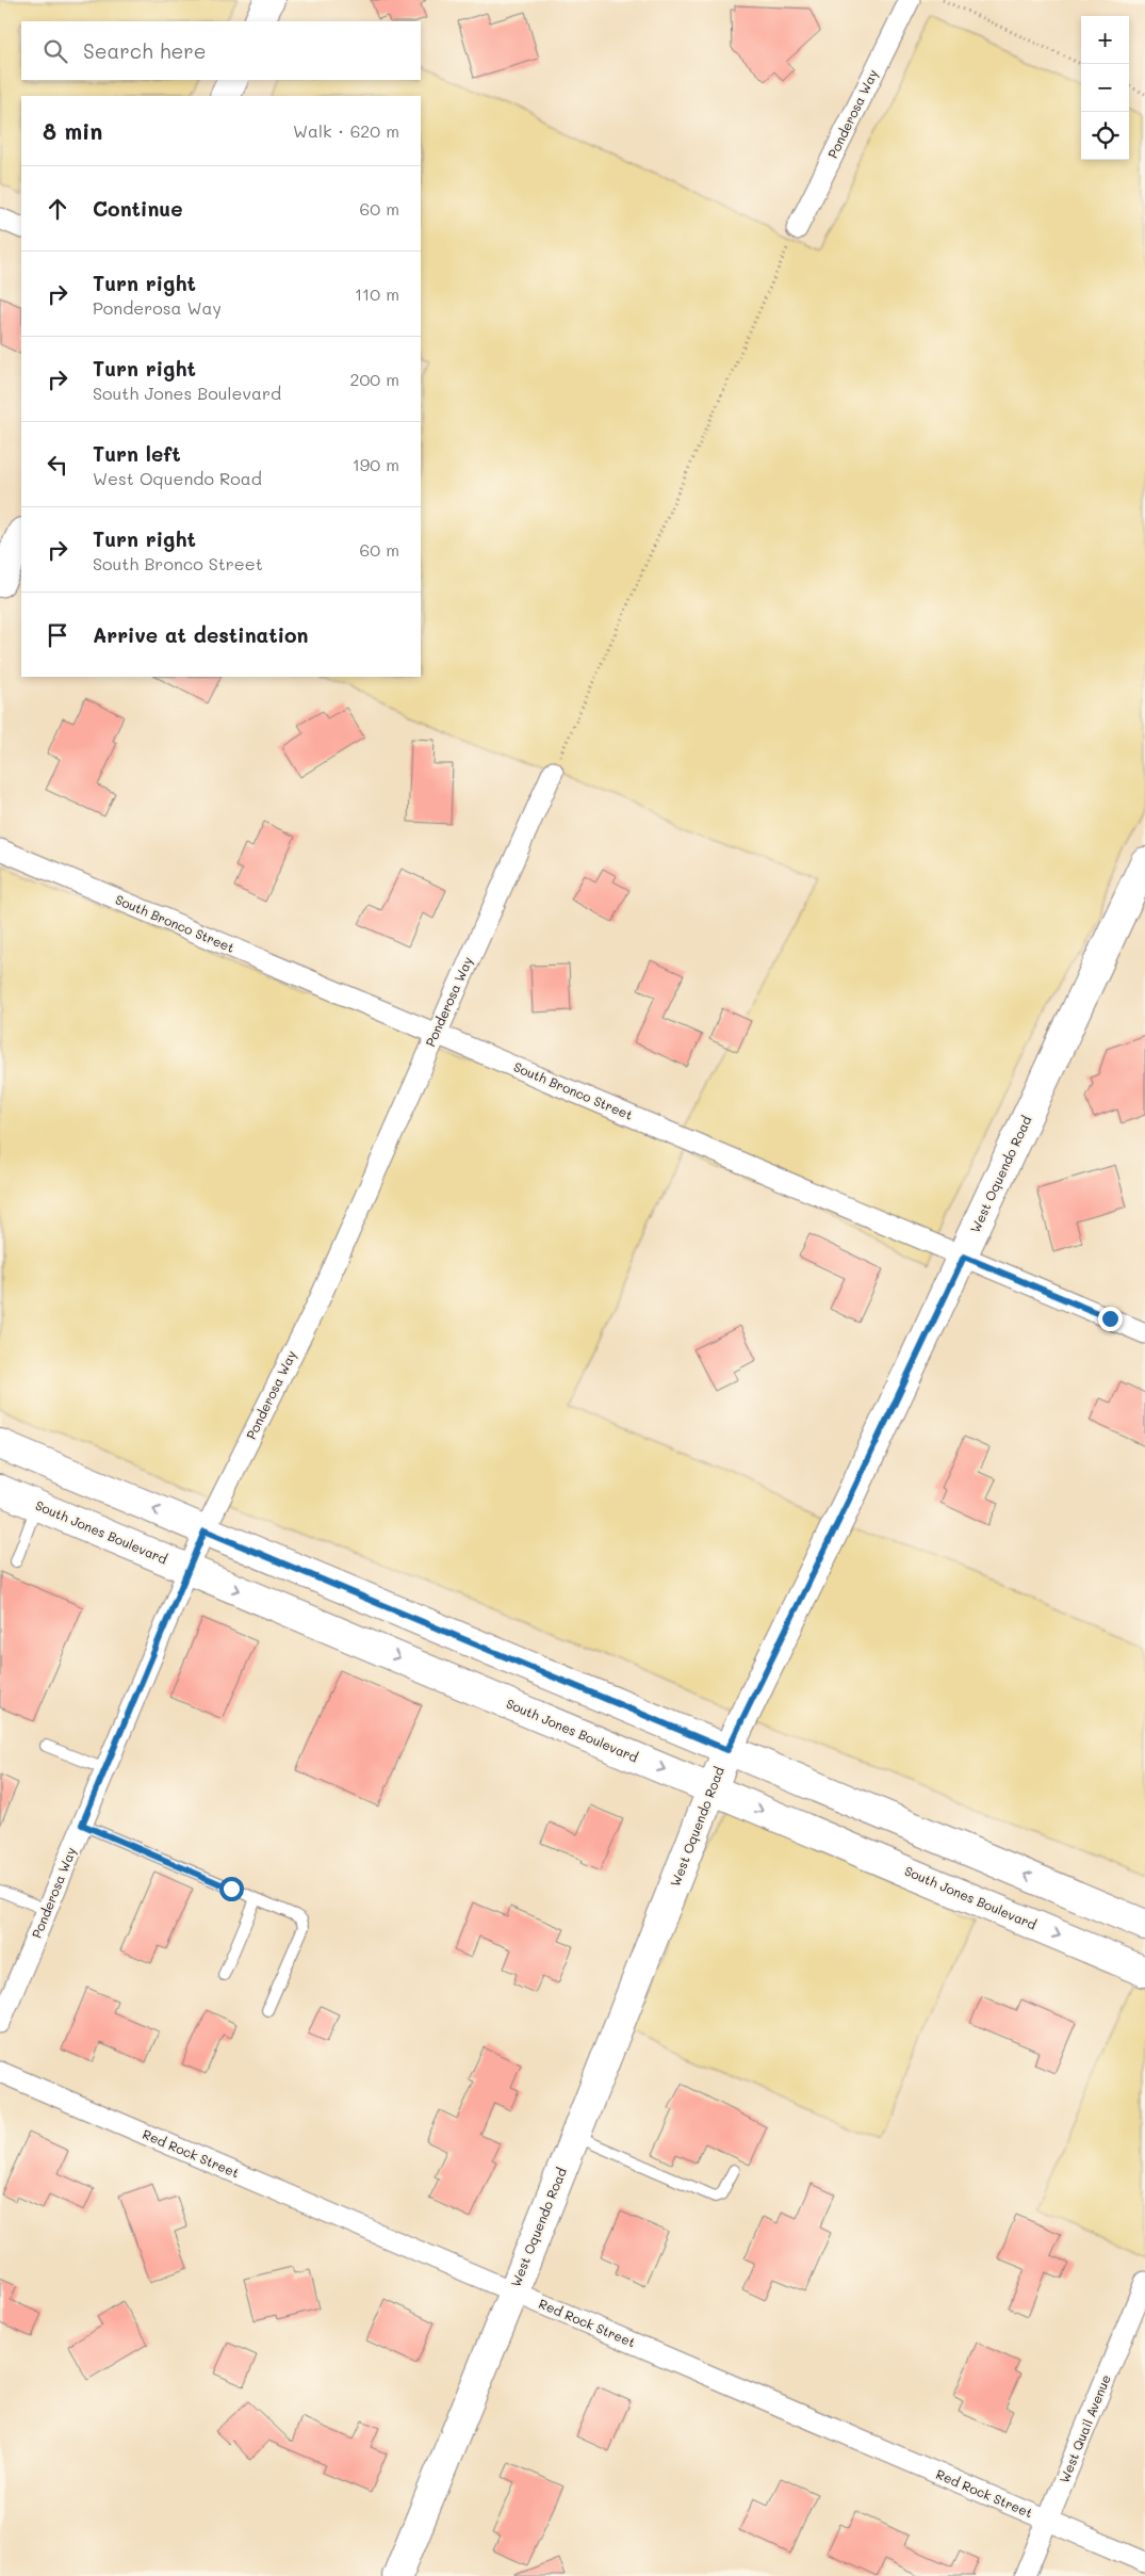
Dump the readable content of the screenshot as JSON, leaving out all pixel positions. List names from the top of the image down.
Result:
{
  "streets": {
    "main road": ["West Oquendo Road", "South Jones Boulevard"],
    "street": [
      "Ponderosa Way",
      "South Bronco Street",
      "Red Rock Street",
      "West Quail Avenue"
    ]
  },
  "crossings": [
    ["Ponderosa Way", "South Bronco Street"],
    ["Ponderosa Way", "South Jones Boulevard"],
    ["South Bronco Street", "West Oquendo Road"],
    ["West Oquendo Road", "South Jones Boulevard"],
    ["West Oquendo Road", "Red Rock Street"],
    ["Red Rock Street", "West Quail Avenue"]
  ],
  "page": {
    "map_buttons": ["+", "−"],
    "search": "Search here",
    "heading": ["8 min", "Walk · 620 m"],
    "list": [
      ["Continue", "60 m"],
      ["Turn right", "Ponderosa Way", "110 m"],
      ["Turn right", "South Jones Boulevard", "200 m"],
      ["Turn left", "West Oquendo Road", "190 m"],
      ["Turn right", "South Bronco Street", "60 m"],
      "Arrive at destination"
    ]
  }
}
